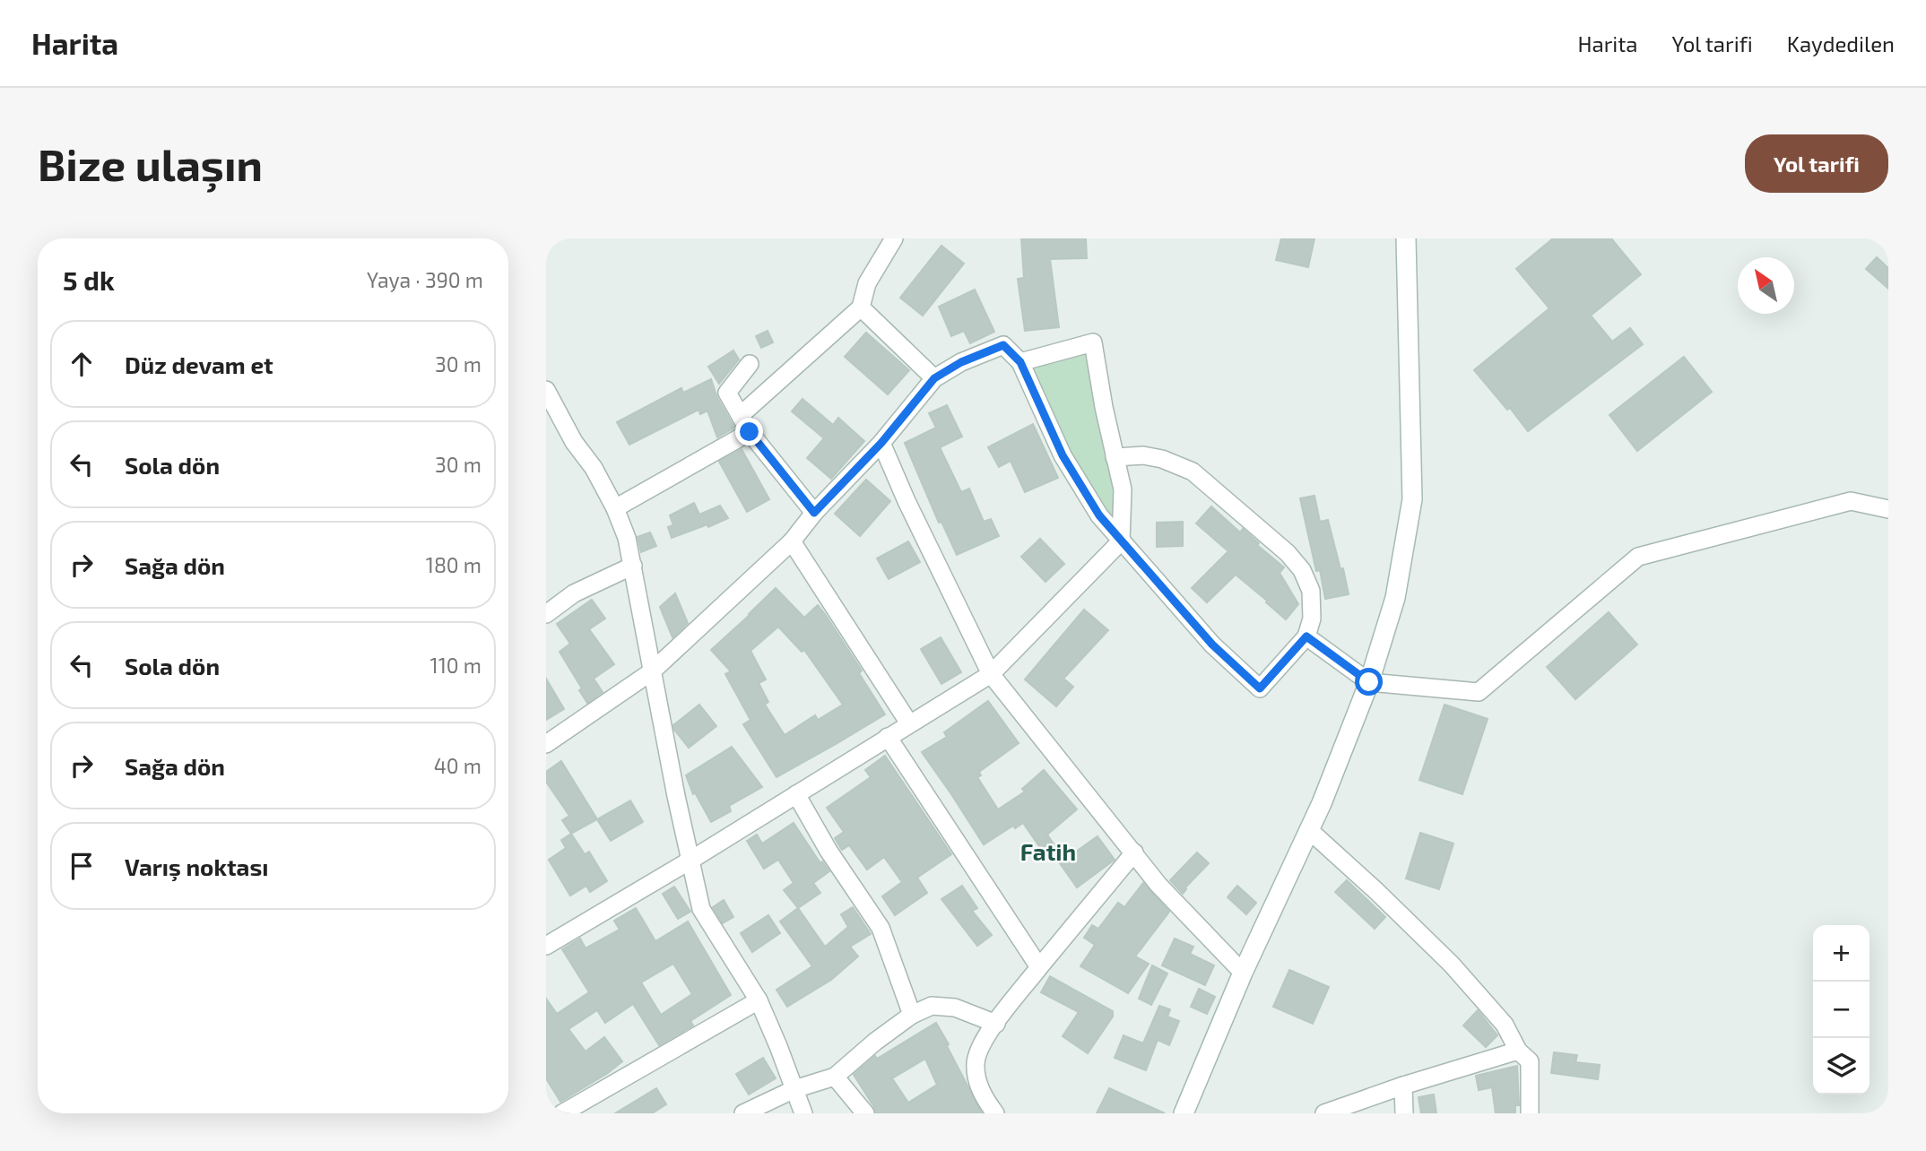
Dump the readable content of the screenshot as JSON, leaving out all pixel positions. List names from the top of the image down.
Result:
{
  "districts": ["Fatih"],
  "north": "top left",
  "page": {
    "header": "Harita",
    "nav": ["Harita", "Yol tarifi", "Kaydedilen"],
    "buttons": "Yol tarifi",
    "title": "Bize ulaşın",
    "heading": ["5 dk", "Yaya · 390 m"],
    "list": [
      ["Düz devam et", "30 m"],
      ["Sola dön", "30 m"],
      ["Sağa dön", "180 m"],
      ["Sola dön", "110 m"],
      ["Sağa dön", "40 m"],
      "Varış noktası"
    ],
    "map_buttons": ["+", "−"]
  }
}
